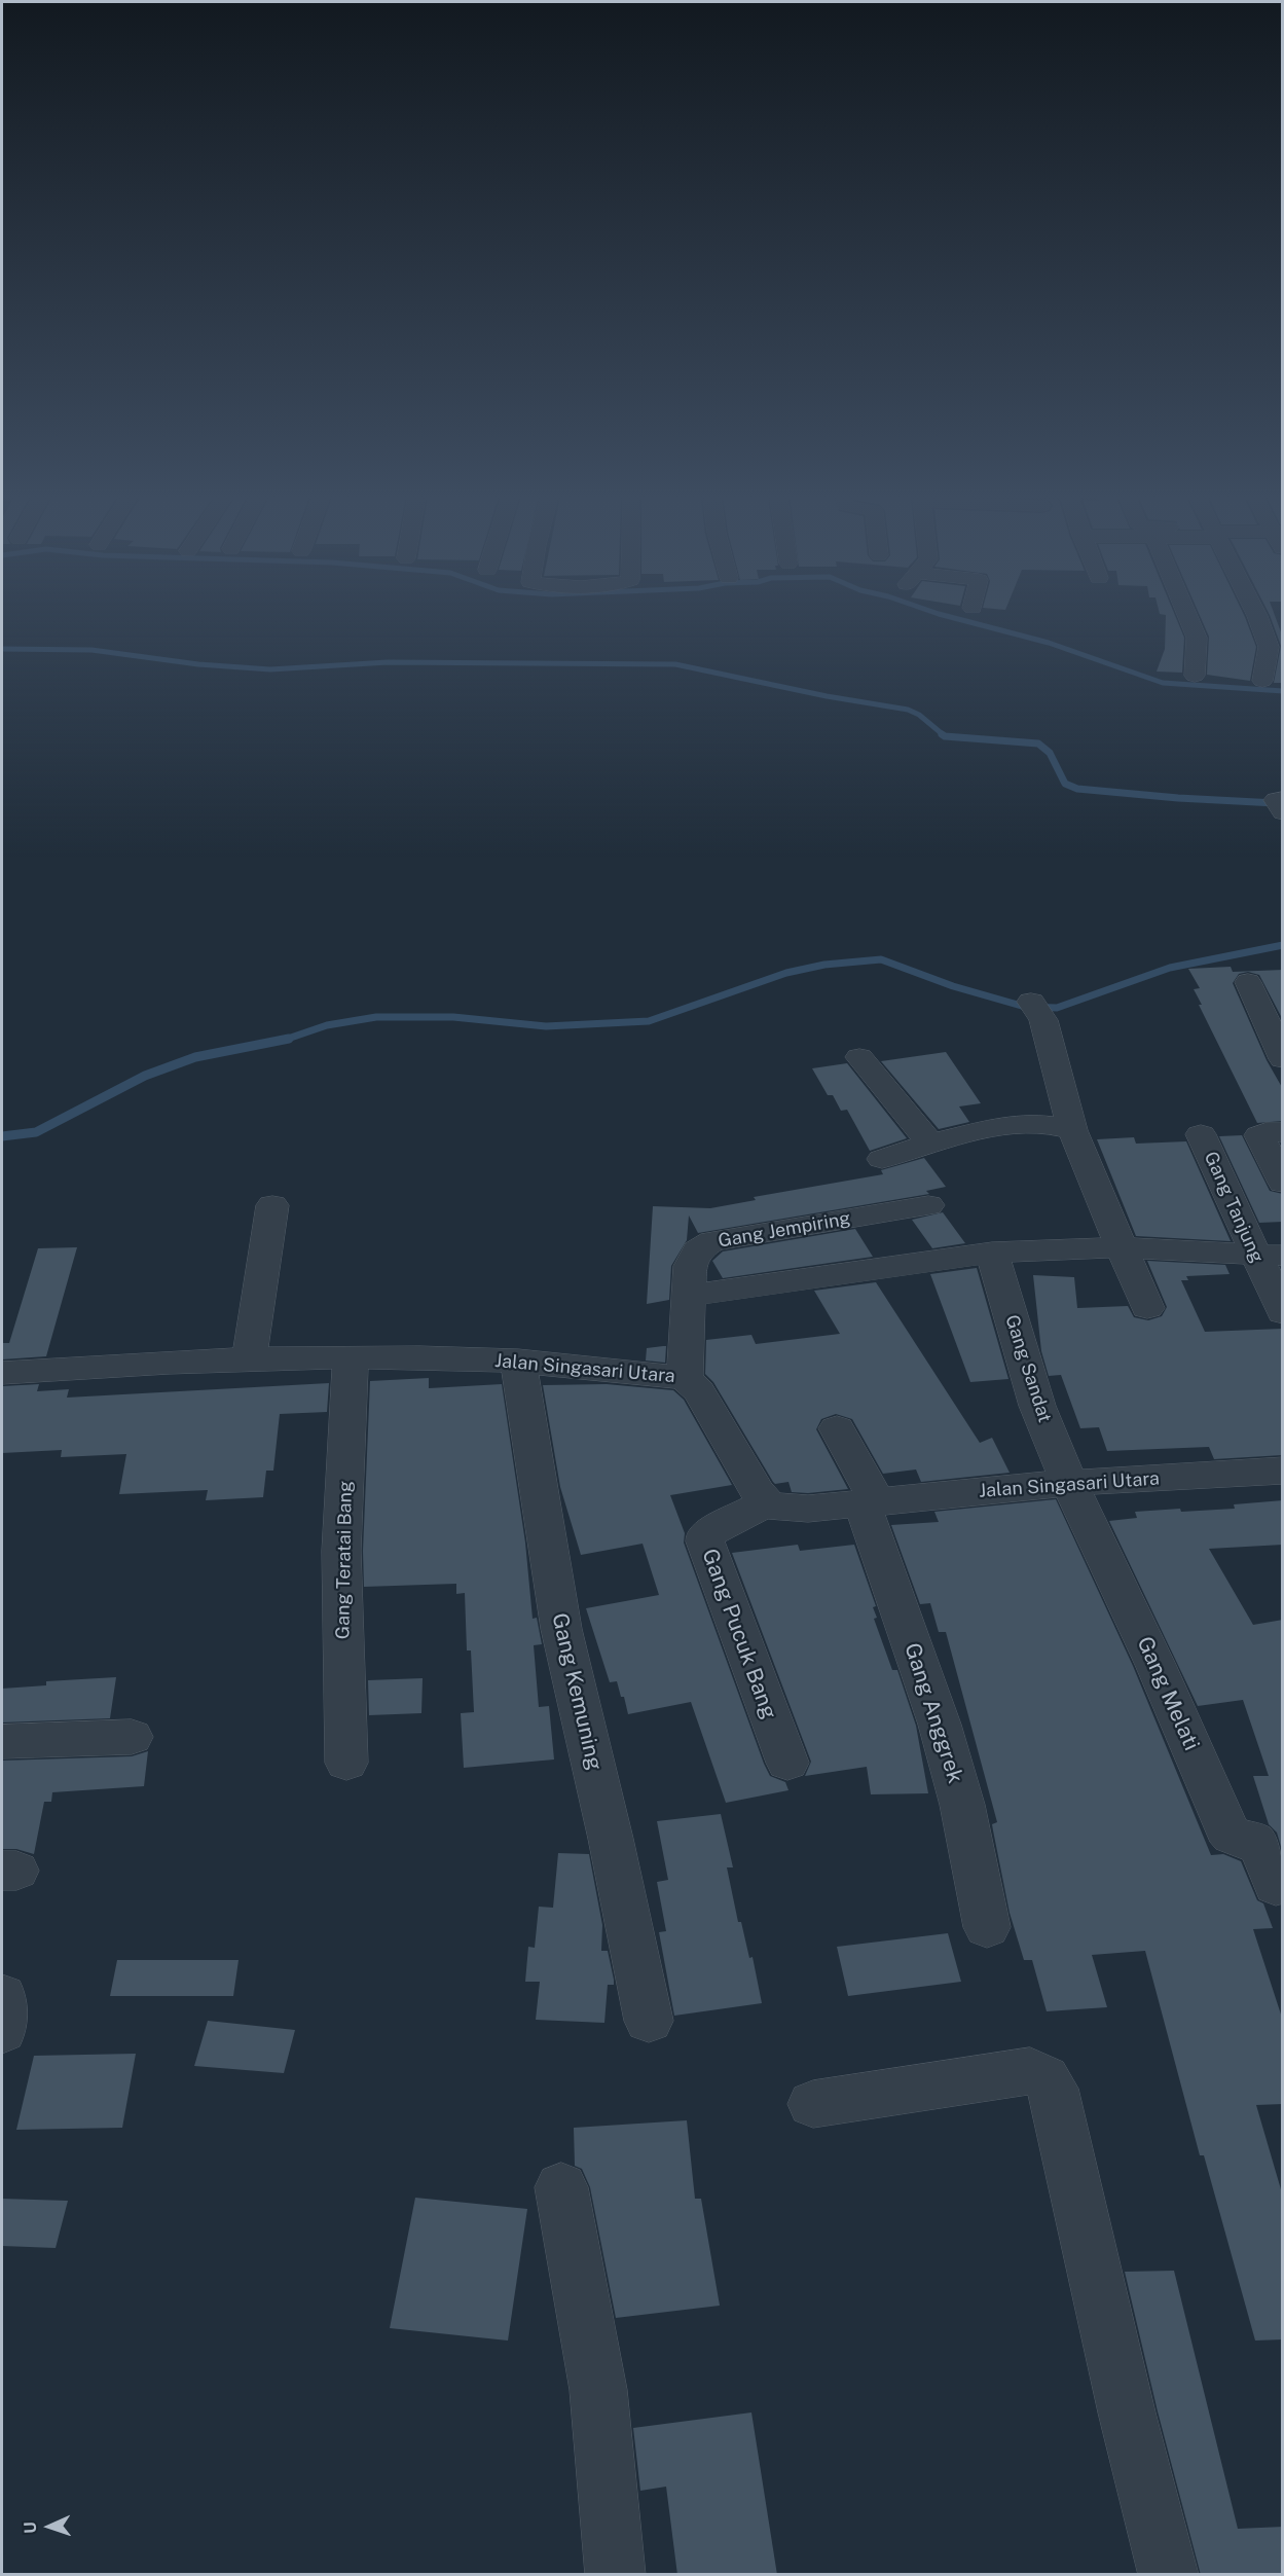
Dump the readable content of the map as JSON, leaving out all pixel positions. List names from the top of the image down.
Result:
{
  "streets": {
    "street": [
      "Gang Tanjung",
      "Gang Jempiring",
      "Jalan Singasari Utara",
      "Gang Sandat",
      "Gang Teratai Bang",
      "Gang Pucuk Bang",
      "Gang Kemuning",
      "Gang Melati",
      "Gang Anggrek"
    ]
  },
  "crossings": [
    ["Gang Jempiring", "Jalan Singasari Utara"],
    ["Jalan Singasari Utara", "Gang Sandat"],
    ["Jalan Singasari Utara", "Gang Teratai Bang"],
    ["Jalan Singasari Utara", "Gang Pucuk Bang"],
    ["Jalan Singasari Utara", "Gang Kemuning"],
    ["Jalan Singasari Utara", "Gang Melati"],
    ["Jalan Singasari Utara", "Gang Anggrek"],
    ["Gang Sandat", "Gang Melati"]
  ],
  "north": "left"
}
